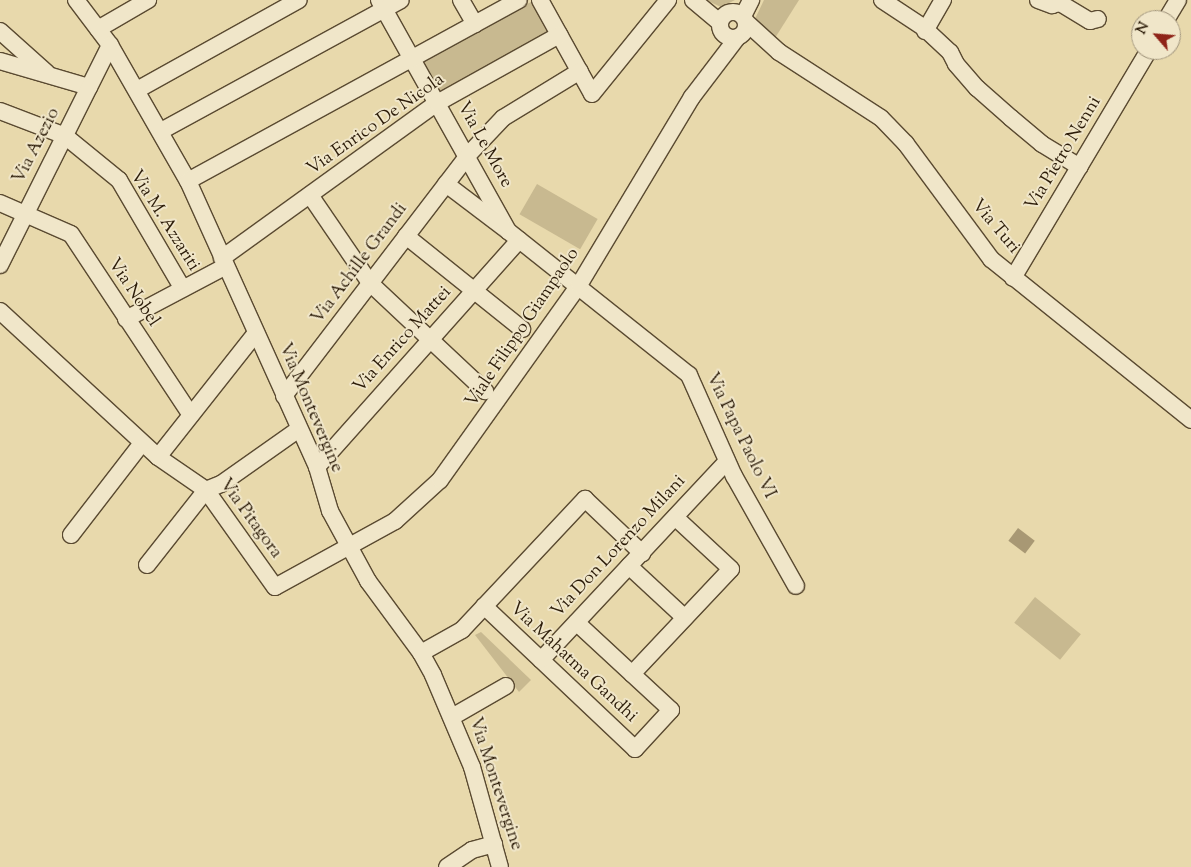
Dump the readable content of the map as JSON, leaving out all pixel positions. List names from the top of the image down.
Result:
{
  "streets": {
    "street": [
      "Via Enrico De Nicola",
      "Via Le More",
      "Via Azezio",
      "Via Pietro Nenni",
      "Via M. Azzariti",
      "Via Turi",
      "Via Achille Grandi",
      "Via Nobel",
      "Viale Filippo Giampaolo",
      "Via Enrico Mattei",
      "Via Montevergine",
      "Via Papa Paolo VI",
      "Via Pitagora",
      "Via Don Lorenzo Milani",
      "Via Mahatma Gandhi"
    ]
  },
  "crossings": [
    ["Via Enrico De Nicola", "Via Le More"],
    ["Via Enrico De Nicola", "Via M. Azzariti"],
    ["Via Enrico De Nicola", "Via Nobel"],
    ["Via Enrico De Nicola", "Via Montevergine"],
    ["Via Le More", "Via Achille Grandi"],
    ["Via Le More", "Viale Filippo Giampaolo"],
    ["Via Le More", "Via Enrico Mattei"],
    ["Via Le More", "Via Papa Paolo VI"],
    ["Via Azezio", "Via M. Azzariti"],
    ["Via Azezio", "Via Nobel"],
    ["Via Azezio", "Via Montevergine"],
    ["Via Pietro Nenni", "Via Turi"],
    ["Via Turi", "Viale Filippo Giampaolo"],
    ["Via Achille Grandi", "Via Montevergine"],
    ["Viale Filippo Giampaolo", "Via Montevergine"],
    ["Viale Filippo Giampaolo", "Via Papa Paolo VI"],
    ["Viale Filippo Giampaolo", "Via Pitagora"],
    ["Via Enrico Mattei", "Via Montevergine"],
    ["Via Papa Paolo VI", "Via Don Lorenzo Milani"],
    ["Via Don Lorenzo Milani", "Via Mahatma Gandhi"]
  ],
  "north": "top left"
}
